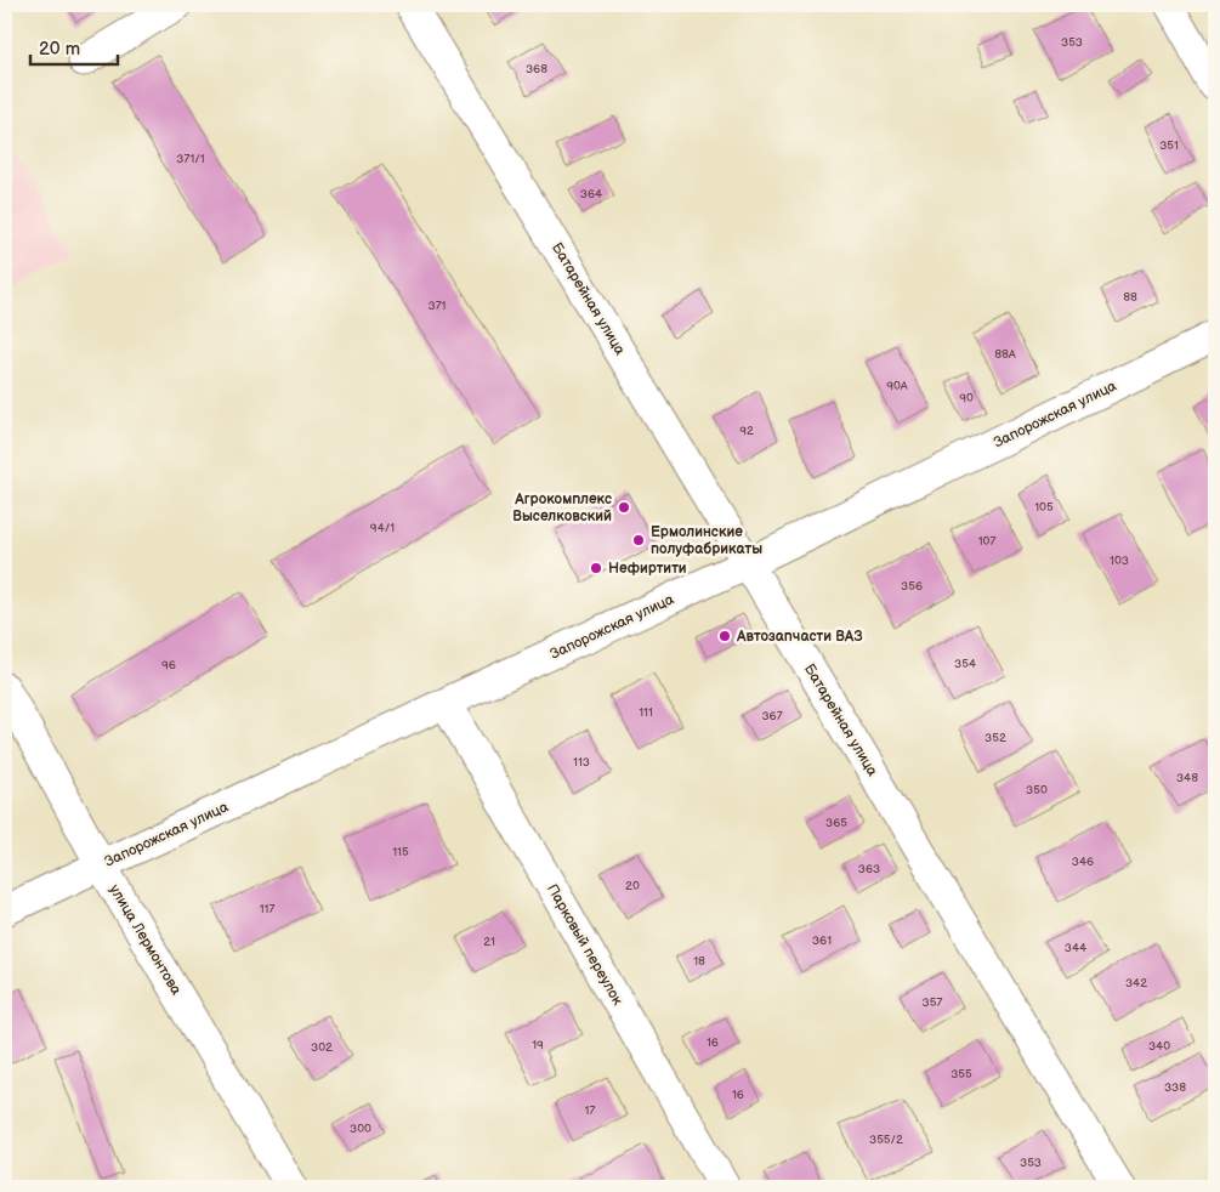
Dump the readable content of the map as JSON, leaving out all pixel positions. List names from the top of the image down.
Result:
{
  "streets": {
    "street": [
      "Батарейная улица",
      "Запорожская улица",
      "улица Лермонтова",
      "Парковый переулок"
    ]
  },
  "crossings": [
    ["Батарейная улица", "Запорожская улица"],
    ["Запорожская улица", "улица Лермонтова"],
    ["Запорожская улица", "Парковый переулок"]
  ],
  "places": [
    "Агрокомплекс Выселковский",
    "Ермолинские полуфабрикаты",
    "Нефиртити",
    "Автозапчасти ВАЗ"
  ],
  "house_numbers": [
    "353",
    "368",
    "351",
    "371/1",
    "364",
    "88",
    "371",
    "88А",
    "90А",
    "90",
    "92",
    "105",
    "94/1",
    "107",
    "103",
    "356",
    "354",
    "96",
    "111",
    "367",
    "352",
    "113",
    "348",
    "350",
    "365",
    "115",
    "346",
    "363",
    "20",
    "117",
    "361",
    "21",
    "344",
    "18",
    "342",
    "357",
    "16",
    "19",
    "340",
    "302",
    "355",
    "338",
    "16",
    "17",
    "300",
    "355/2",
    "353"
  ],
  "scale_bar": "20 m"
}
